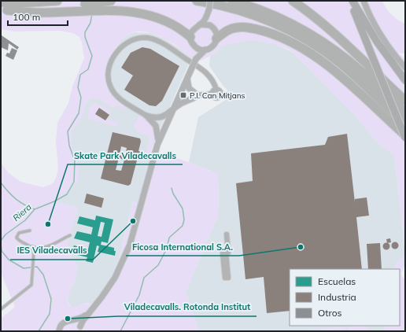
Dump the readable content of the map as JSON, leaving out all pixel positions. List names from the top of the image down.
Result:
{
  "water": ["Riera"],
  "places": {
    "transit": ["P.I. Can Mitjans"],
    "other": [
      "IES Viladecavalls",
      "Skate Park Viladecavalls",
      "Ficosa International S.A.",
      "Viladecavalls. Rotonda Institut"
    ]
  },
  "legend": ["Escuelas", "Industria", "Otros"],
  "scale_bar": "100 m"
}
